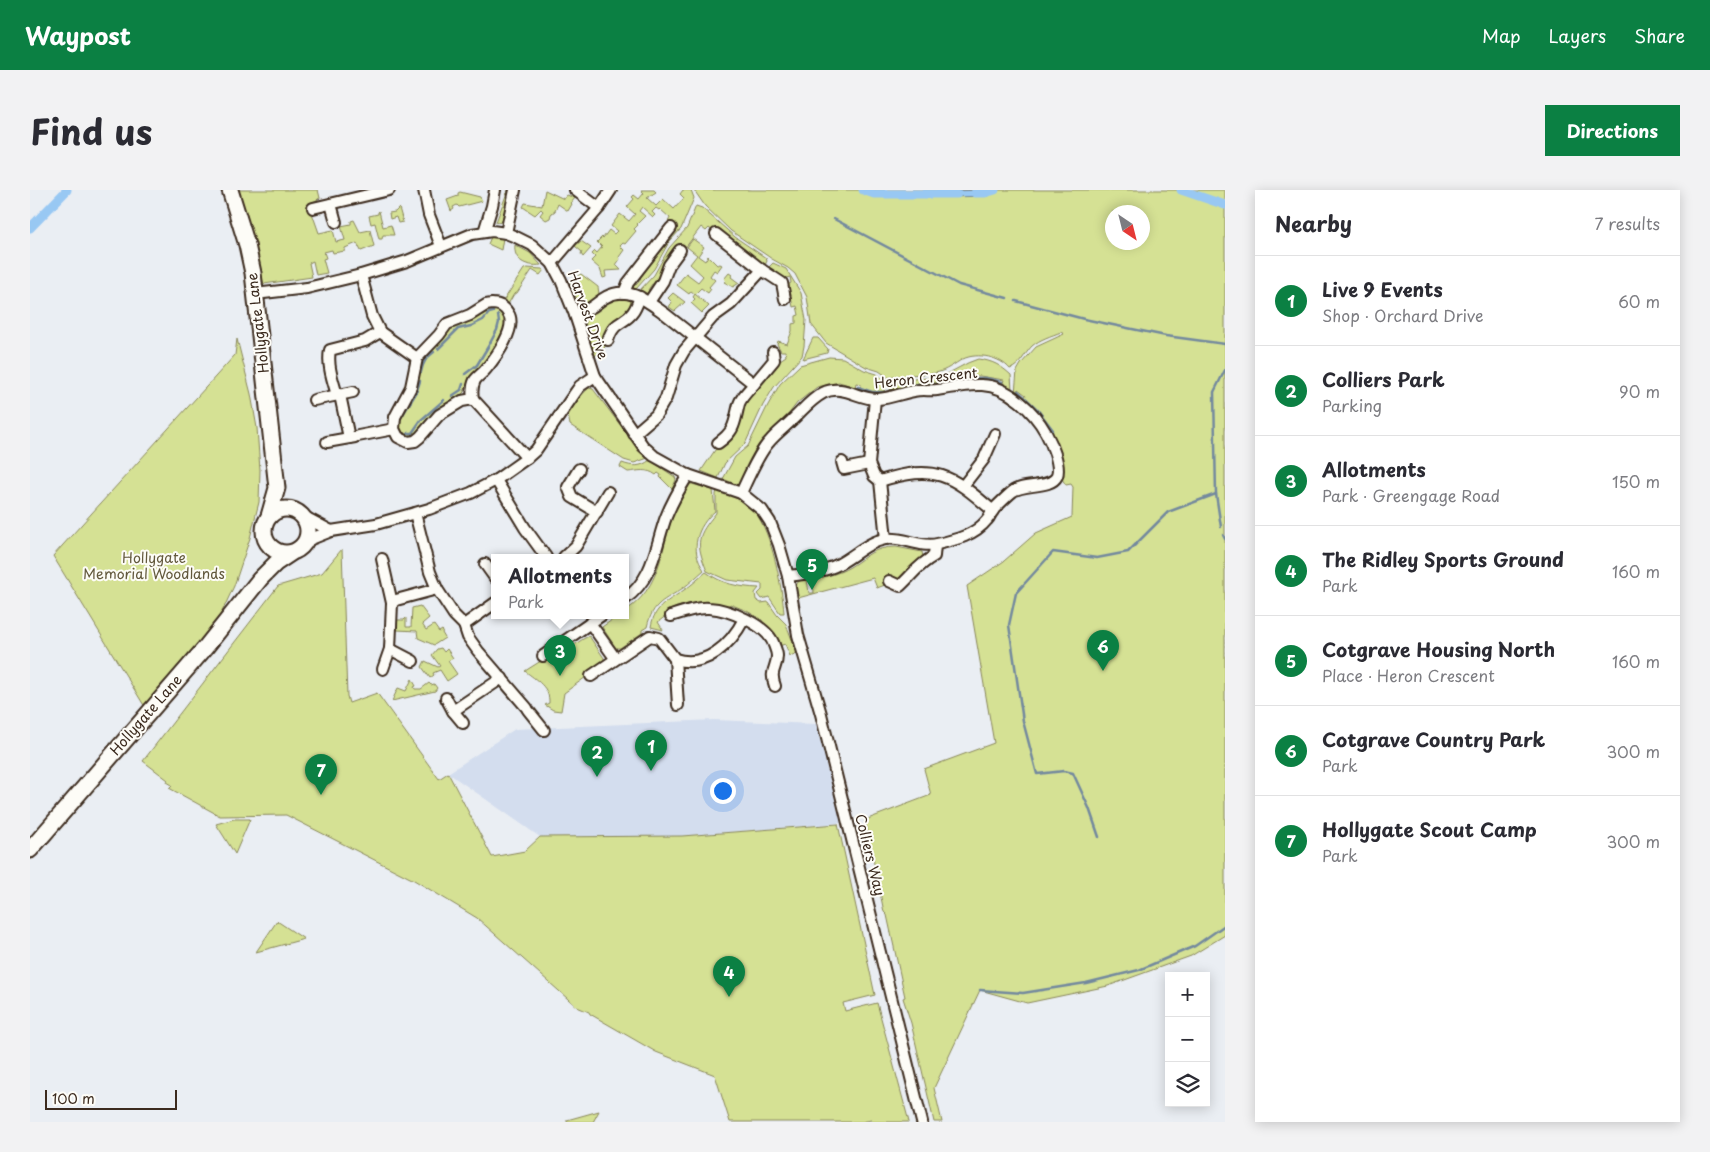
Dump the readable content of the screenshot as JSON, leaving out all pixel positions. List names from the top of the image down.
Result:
{
  "streets": {
    "street": [
      "Harvest Drive",
      "Hollygate Lane",
      "Heron Crescent",
      "Colliers Way"
    ]
  },
  "crossings": [
    ["Harvest Drive", "Hollygate Lane"],
    ["Harvest Drive", "Heron Crescent"],
    ["Harvest Drive", "Colliers Way"],
    ["Heron Crescent", "Colliers Way"]
  ],
  "parks": ["Hollygate Memorial Woodlands"],
  "scale_bar": "100 m",
  "north": "bottom right",
  "page": {
    "header": "Waypost",
    "nav": ["Map", "Layers", "Share"],
    "title": "Find us",
    "buttons": "Directions",
    "heading": ["Nearby", "7 results"],
    "list": [
      {
        "mark": "1",
        "name": "Live 9 Events",
        "note": "Shop · Orchard Drive",
        "value": "60 m"
      },
      {
        "mark": "2",
        "name": "Colliers Park",
        "note": "Parking",
        "value": "90 m"
      },
      {
        "mark": "3",
        "name": "Allotments",
        "note": "Park · Greengage Road",
        "value": "150 m"
      },
      {
        "mark": "4",
        "name": "The Ridley Sports Ground",
        "note": "Park",
        "value": "160 m"
      },
      {
        "mark": "5",
        "name": "Cotgrave Housing North",
        "note": "Place · Heron Crescent",
        "value": "160 m"
      },
      {
        "mark": "6",
        "name": "Cotgrave Country Park",
        "note": "Park",
        "value": "300 m"
      },
      {
        "mark": "7",
        "name": "Hollygate Scout Camp",
        "note": "Park",
        "value": "300 m"
      }
    ],
    "pins": [
      "5",
      "6",
      "3",
      "1",
      "2",
      "7",
      "4"
    ],
    "popup": ["Allotments", "Park"],
    "map_buttons": ["+", "−"],
    "scale": "100 m"
  }
}
